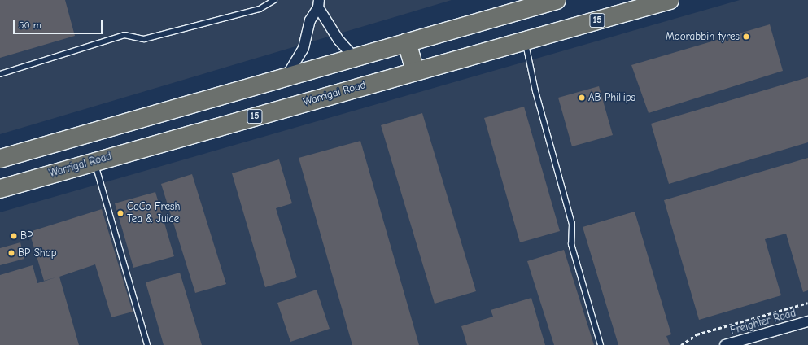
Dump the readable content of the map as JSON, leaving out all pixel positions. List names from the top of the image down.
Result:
{
  "streets": {
    "highway": ["15", "Warrigal Road"],
    "street": ["Freighter Road"]
  },
  "places": [
    "Moorabbin tyres",
    "AB Phillips",
    "CoCo Fresh Tea & Juice",
    "BP",
    "BP Shop"
  ],
  "scale_bar": "50 m"
}
